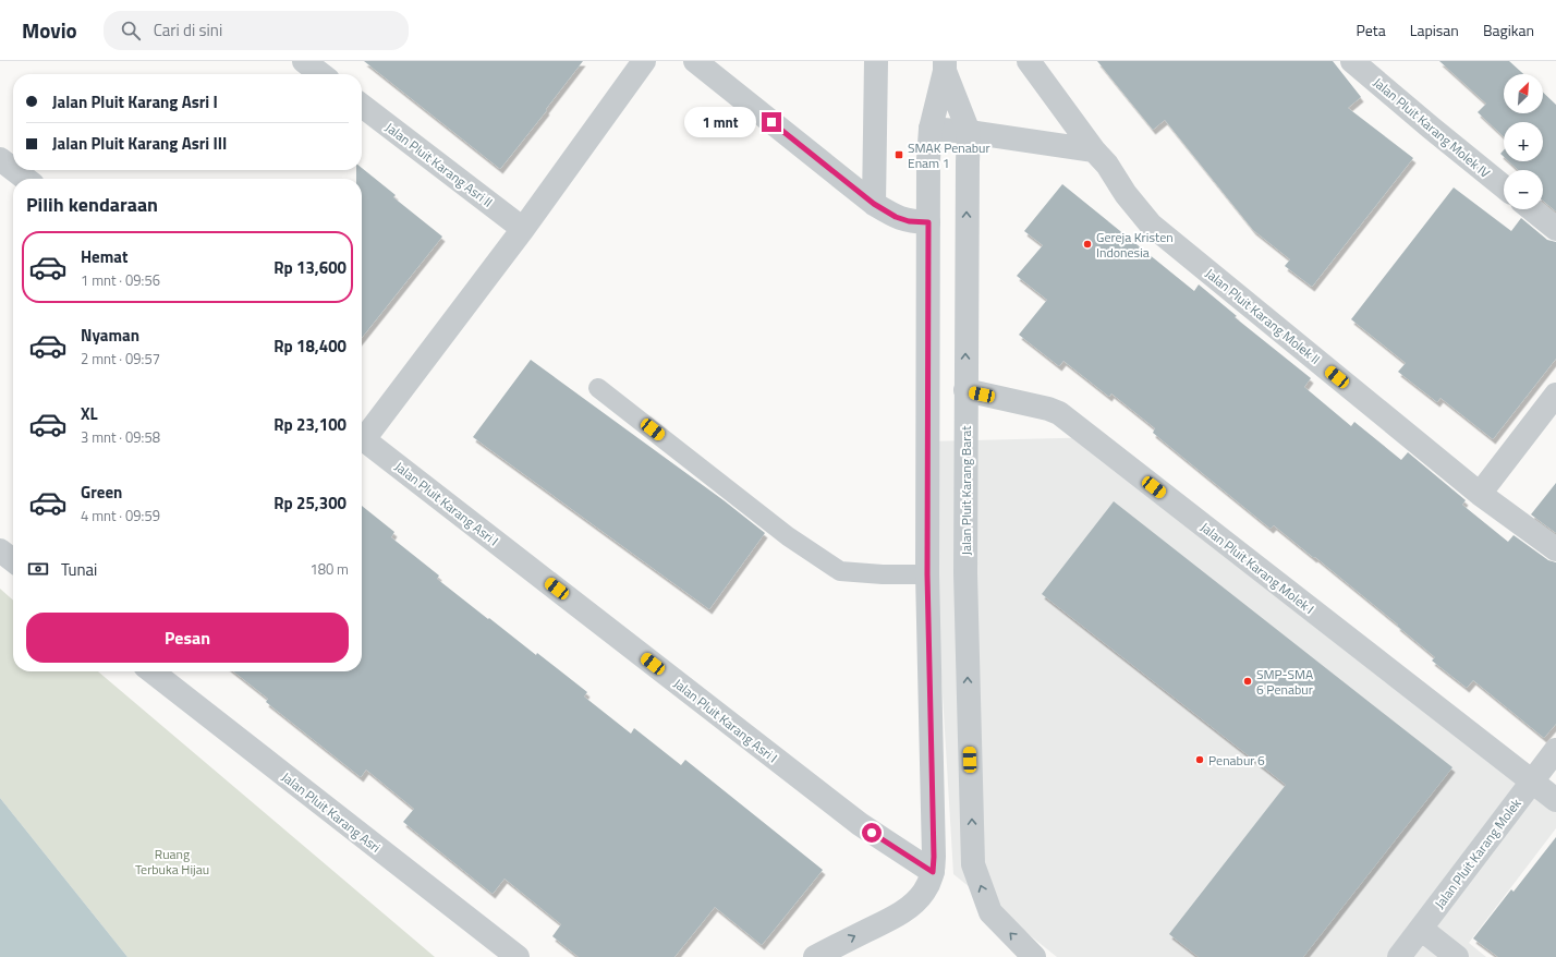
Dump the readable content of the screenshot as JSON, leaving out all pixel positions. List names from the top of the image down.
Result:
{
  "streets": {
    "street": [
      "Jalan Pluit Karang Molek IV",
      "Jalan Pluit Karang Asri II",
      "Jalan Pluit Karang Molek II",
      "Jalan Pluit Karang Barat",
      "Jalan Pluit Karang Asri I",
      "Jalan Pluit Karang Molek I",
      "Jalan Pluit Karang Asri",
      "Jalan Pluit Karang Molek"
    ]
  },
  "crossings": [
    ["Jalan Pluit Karang Barat", "Jalan Pluit Karang Asri I"],
    ["Jalan Pluit Karang Barat", "Jalan Pluit Karang Molek I"],
    ["Jalan Pluit Karang Molek I", "Jalan Pluit Karang Molek"]
  ],
  "parks": ["Ruang Terbuka Hijau"],
  "places": {
    "transit": ["SMAK Penabur Enam 1"],
    "other": ["Gereja Kristen Indonesia", "SMP-SMA 6 Penabur", "Penabur 6"]
  },
  "north": "top right",
  "page": {
    "header": "Movio",
    "search": "Cari di sini",
    "nav": ["Peta", "Lapisan", "Bagikan"],
    "map_buttons": ["+", "−"],
    "banner": ["Jalan Pluit Karang Asri I", "Jalan Pluit Karang Asri III"],
    "bubble": "1 mnt",
    "heading": "Pilih kendaraan",
    "list": [
      {
        "name": "Hemat",
        "note": "1 mnt · 09:56",
        "value": "Rp 13,600"
      },
      {
        "name": "Nyaman",
        "note": "2 mnt · 09:57",
        "value": "Rp 18,400"
      },
      {
        "name": "XL",
        "note": "3 mnt · 09:58",
        "value": "Rp 23,100"
      },
      {
        "name": "Green",
        "note": "4 mnt · 09:59",
        "value": "Rp 25,300"
      }
    ],
    "pay": ["Tunai", "180 m"],
    "buttons": "Pesan"
  }
}
